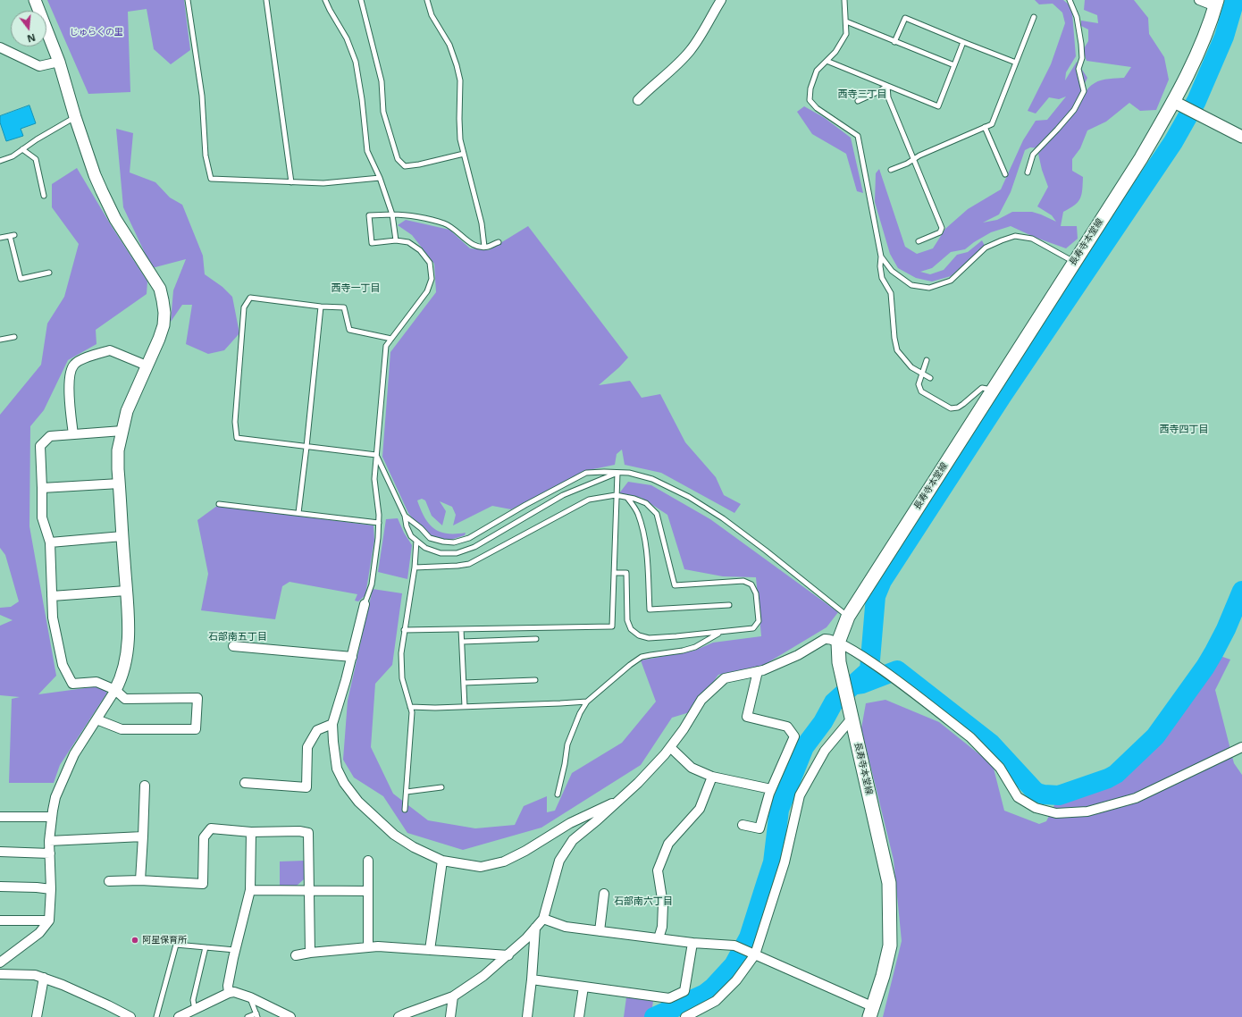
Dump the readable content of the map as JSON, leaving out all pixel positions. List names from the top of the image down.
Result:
{
  "streets": {
    "main road": ["長寿寺本堂線"]
  },
  "districts": [
    "西寺三丁目",
    "西寺一丁目",
    "西寺四丁目",
    "石部南五丁目",
    "石部南六丁目"
  ],
  "parks": ["じゅらくの里"],
  "places": ["阿星保育所"],
  "north": "bottom"
}
